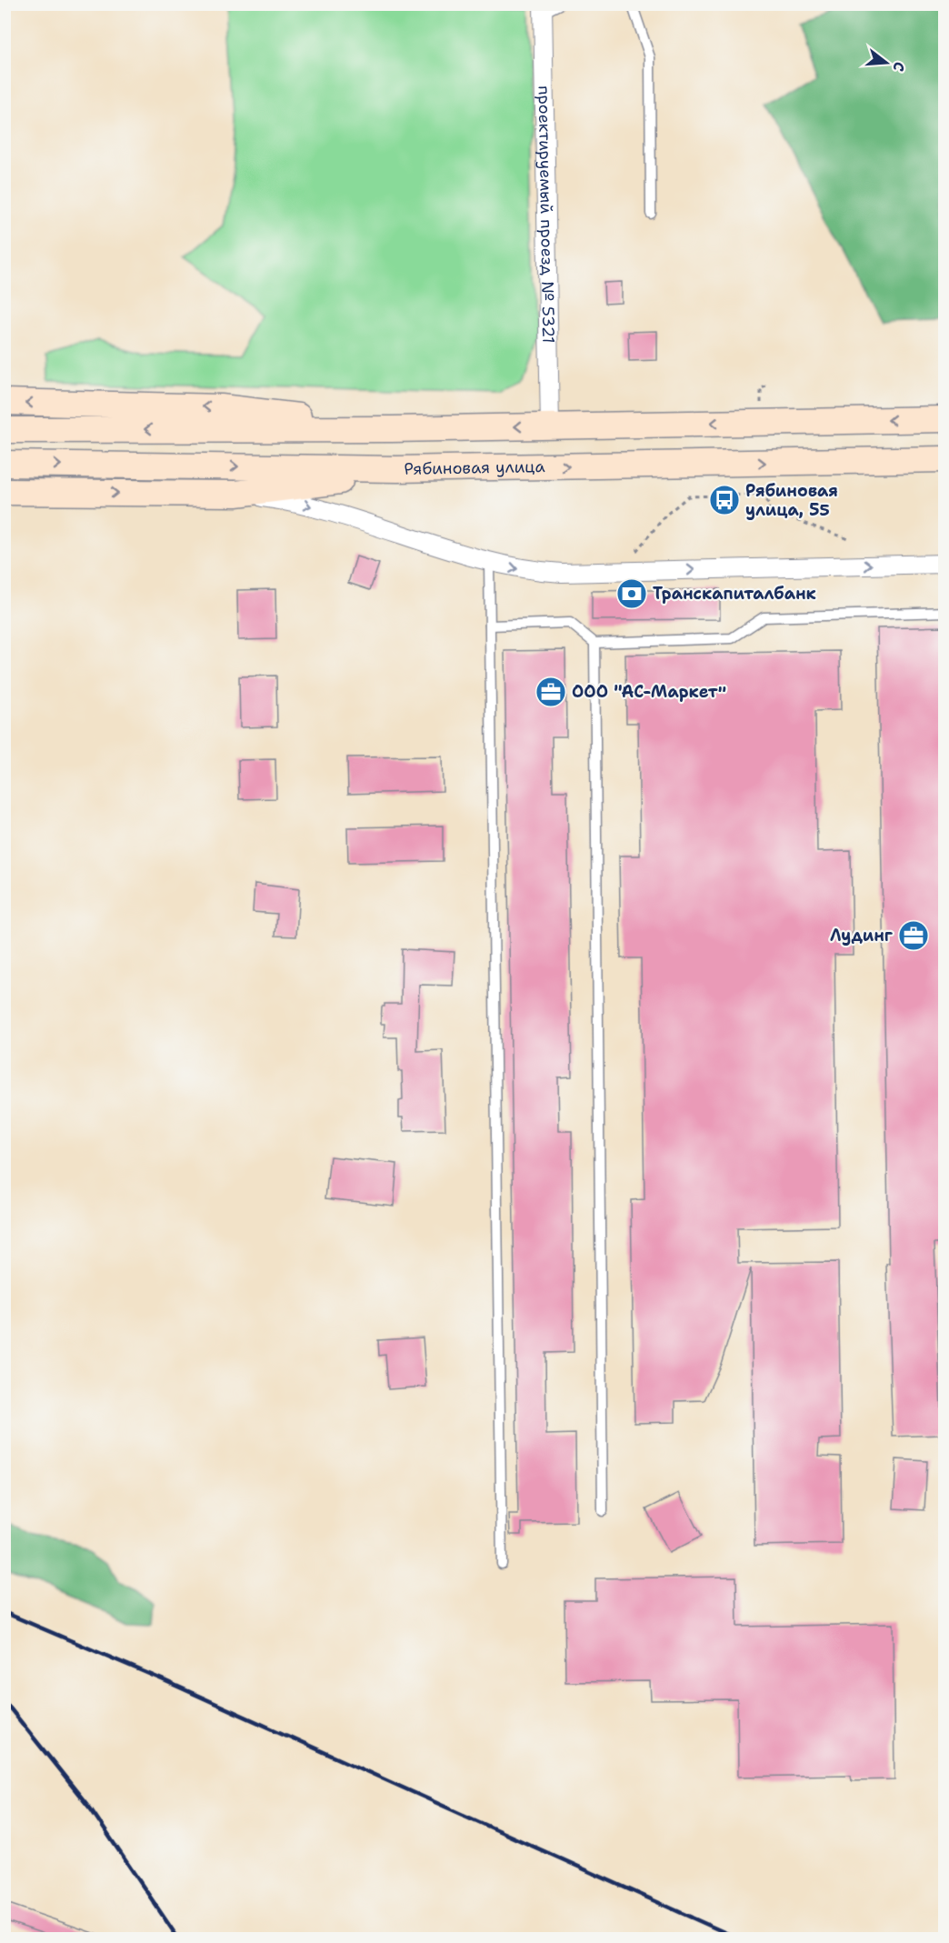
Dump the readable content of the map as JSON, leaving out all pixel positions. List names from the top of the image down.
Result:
{
  "streets": {
    "main road": ["Рябиновая улица"],
    "street": ["проектируемый проезд № 5321"]
  },
  "places": {
    "bus stop": ["Рябиновая улица, 55"],
    "bank": ["Транскапиталбанк"],
    "office": ["ООО \"АС-Маркет\"", "Лудинг"]
  },
  "north": "right"
}
